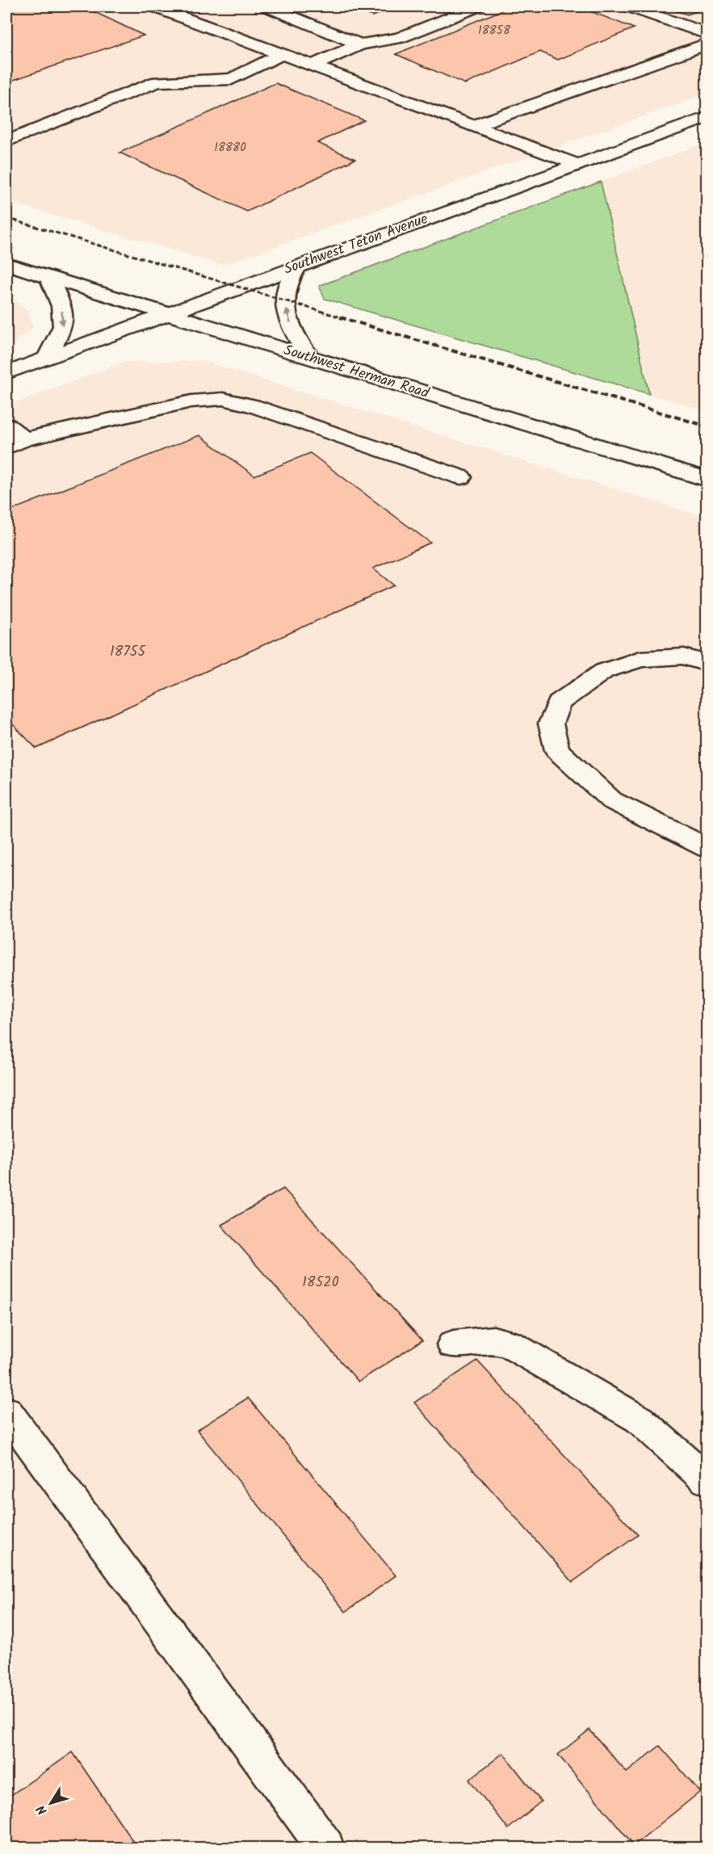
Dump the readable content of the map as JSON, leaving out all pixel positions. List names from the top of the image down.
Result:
{
  "streets": {
    "main road": ["Southwest Teton Avenue", "Southwest Herman Road"]
  },
  "crossings": [
    ["Southwest Teton Avenue", "Southwest Herman Road"]
  ],
  "house_numbers": [
    "18858",
    "18880",
    "18755",
    "18520"
  ],
  "north": "bottom left"
}
